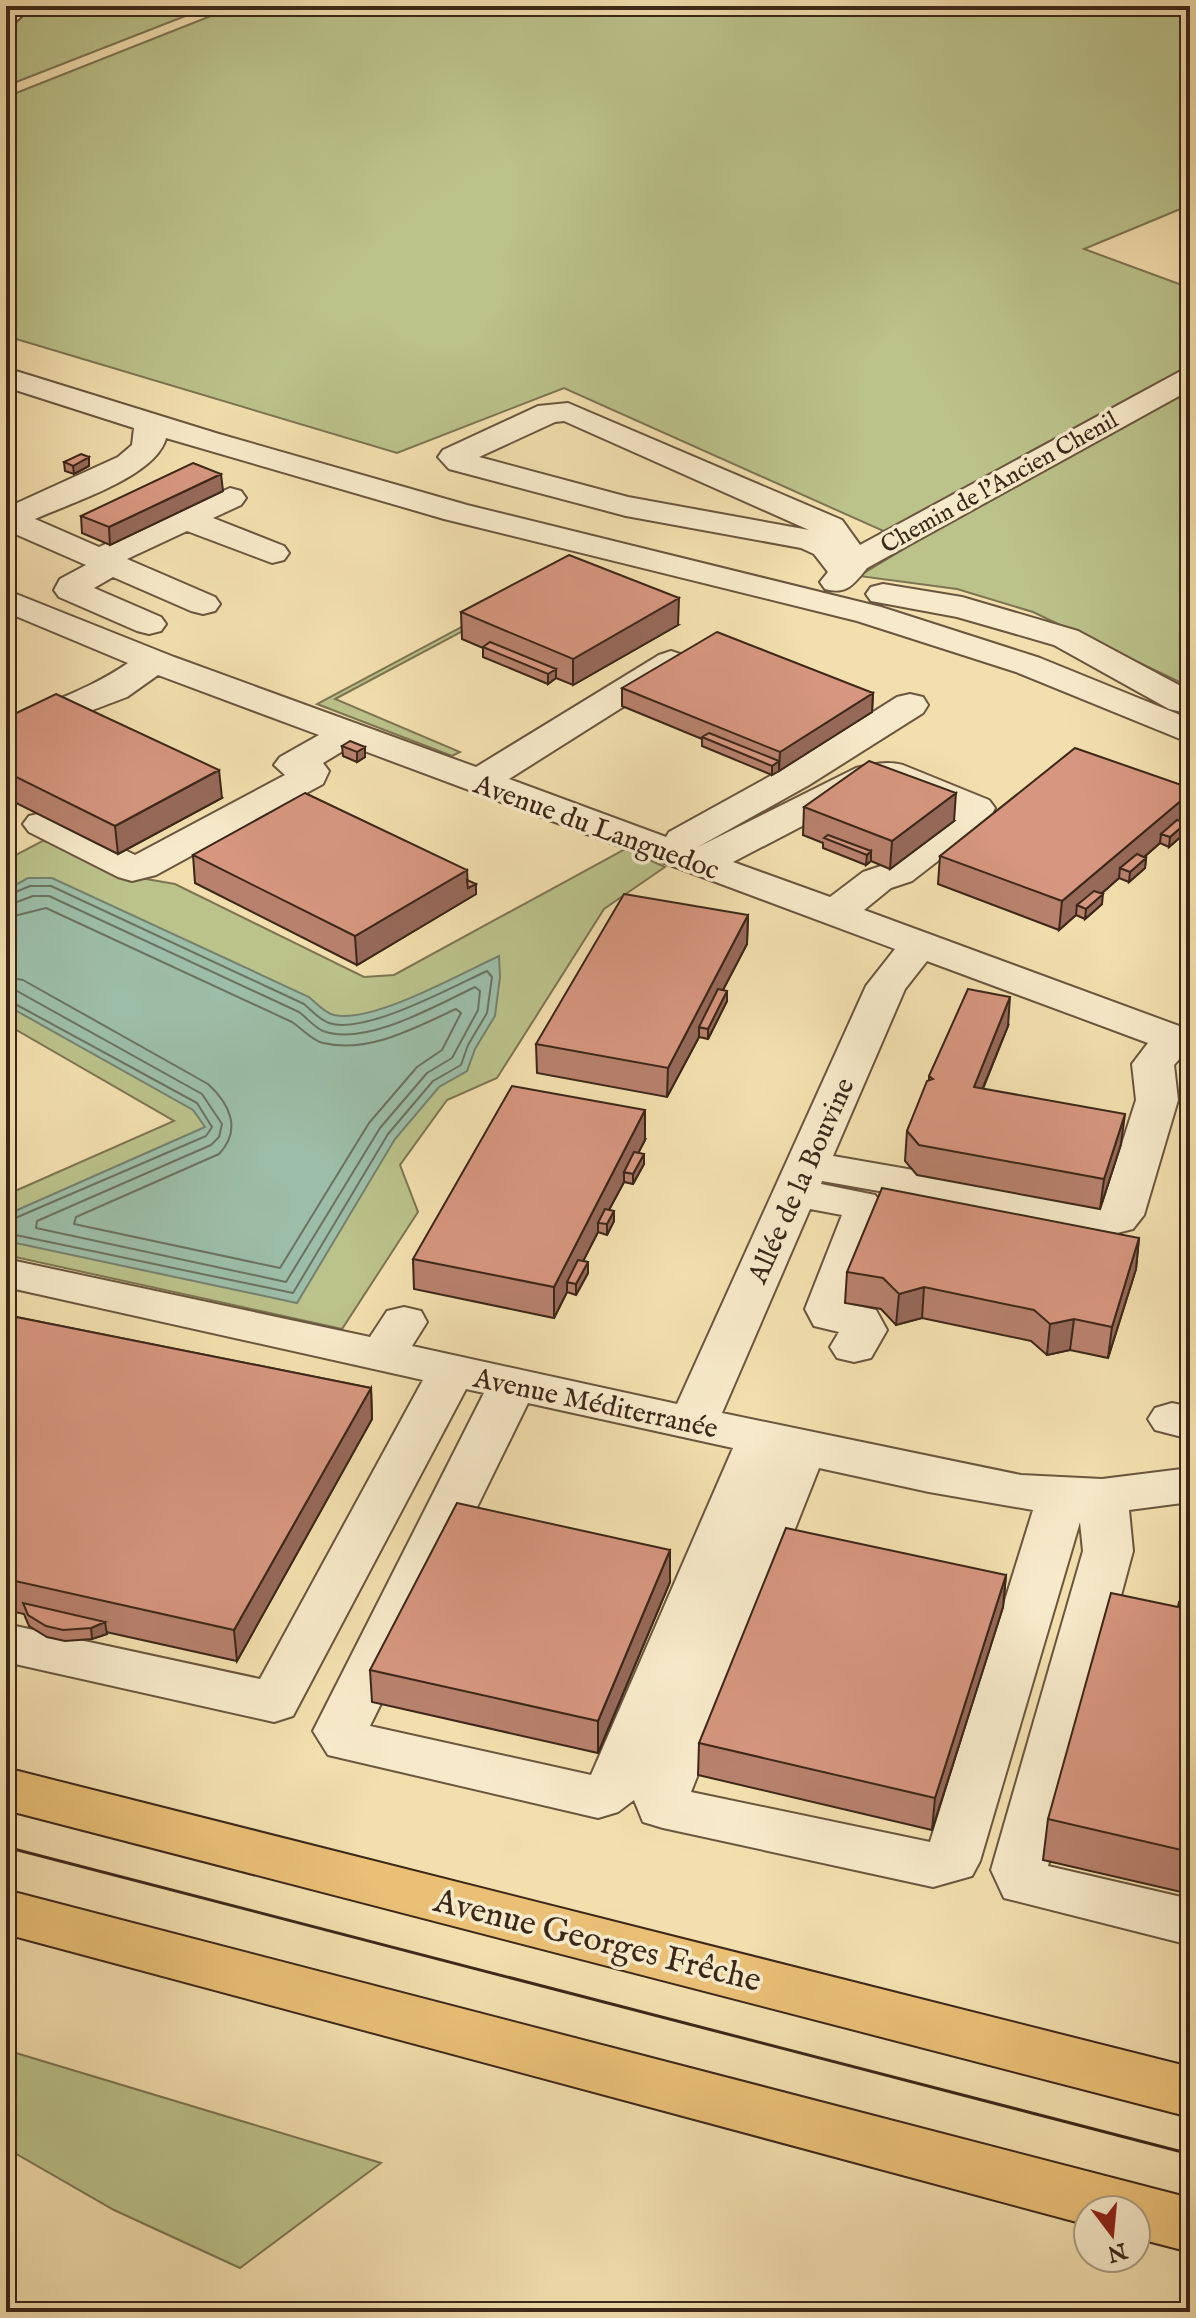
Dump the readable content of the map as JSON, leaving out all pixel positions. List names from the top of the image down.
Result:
{
  "streets": {
    "main road": ["Avenue Georges Frêche"],
    "street": [
      "Chemin de l'Ancien Chenil",
      "Avenue du Languedoc",
      "Allée de la Bouvine",
      "Avenue Méditerranée"
    ]
  },
  "crossings": [
    ["Avenue du Languedoc", "Allée de la Bouvine"],
    ["Allée de la Bouvine", "Avenue Méditerranée"]
  ],
  "north": "bottom"
}
